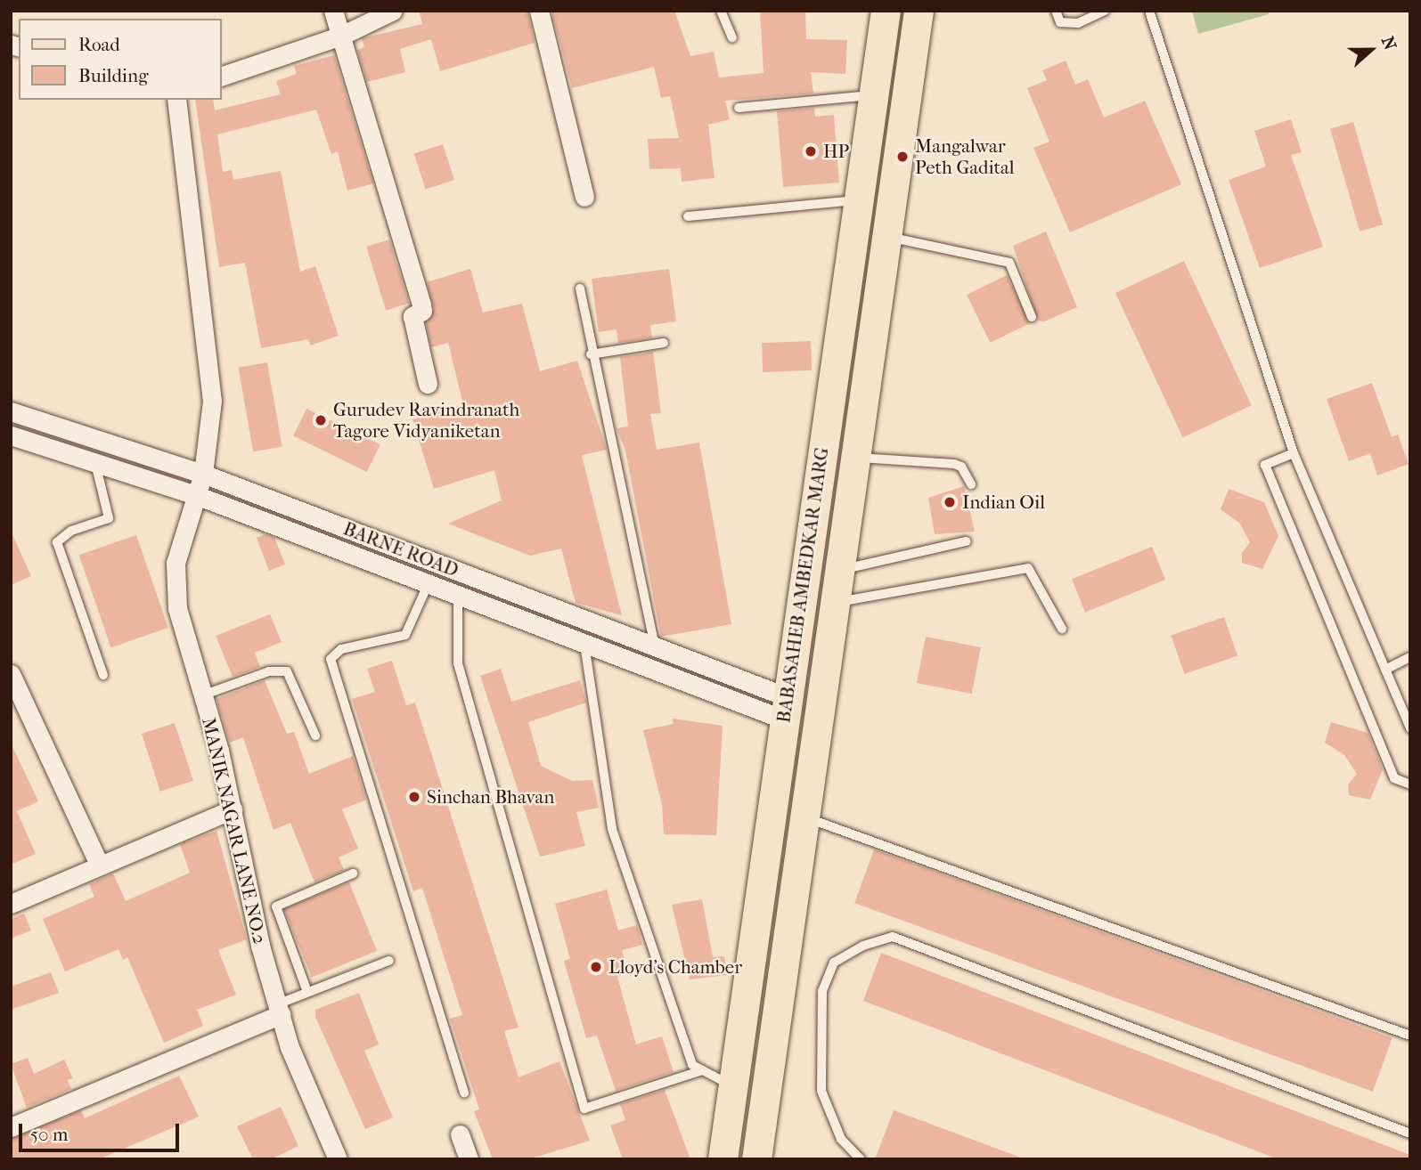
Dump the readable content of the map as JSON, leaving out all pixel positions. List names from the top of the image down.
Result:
{
  "streets": {
    "main road": ["BABASAHEB AMBEDKAR MARG"],
    "street": ["BARNE ROAD", "MANIK NAGAR LANE NO.2"]
  },
  "crossings": [
    ["BARNE ROAD", "BABASAHEB AMBEDKAR MARG"],
    ["BARNE ROAD", "MANIK NAGAR LANE NO.2"]
  ],
  "places": [
    "HP",
    "Mangalwar Peth Gadital",
    "Gurudev Ravindranath Tagore Vidyaniketan",
    "Indian Oil",
    "Sinchan Bhavan",
    "Lloyd's Chamber"
  ],
  "legend": ["Road", "Building"],
  "scale_bar": "50 m",
  "north": "right"
}
